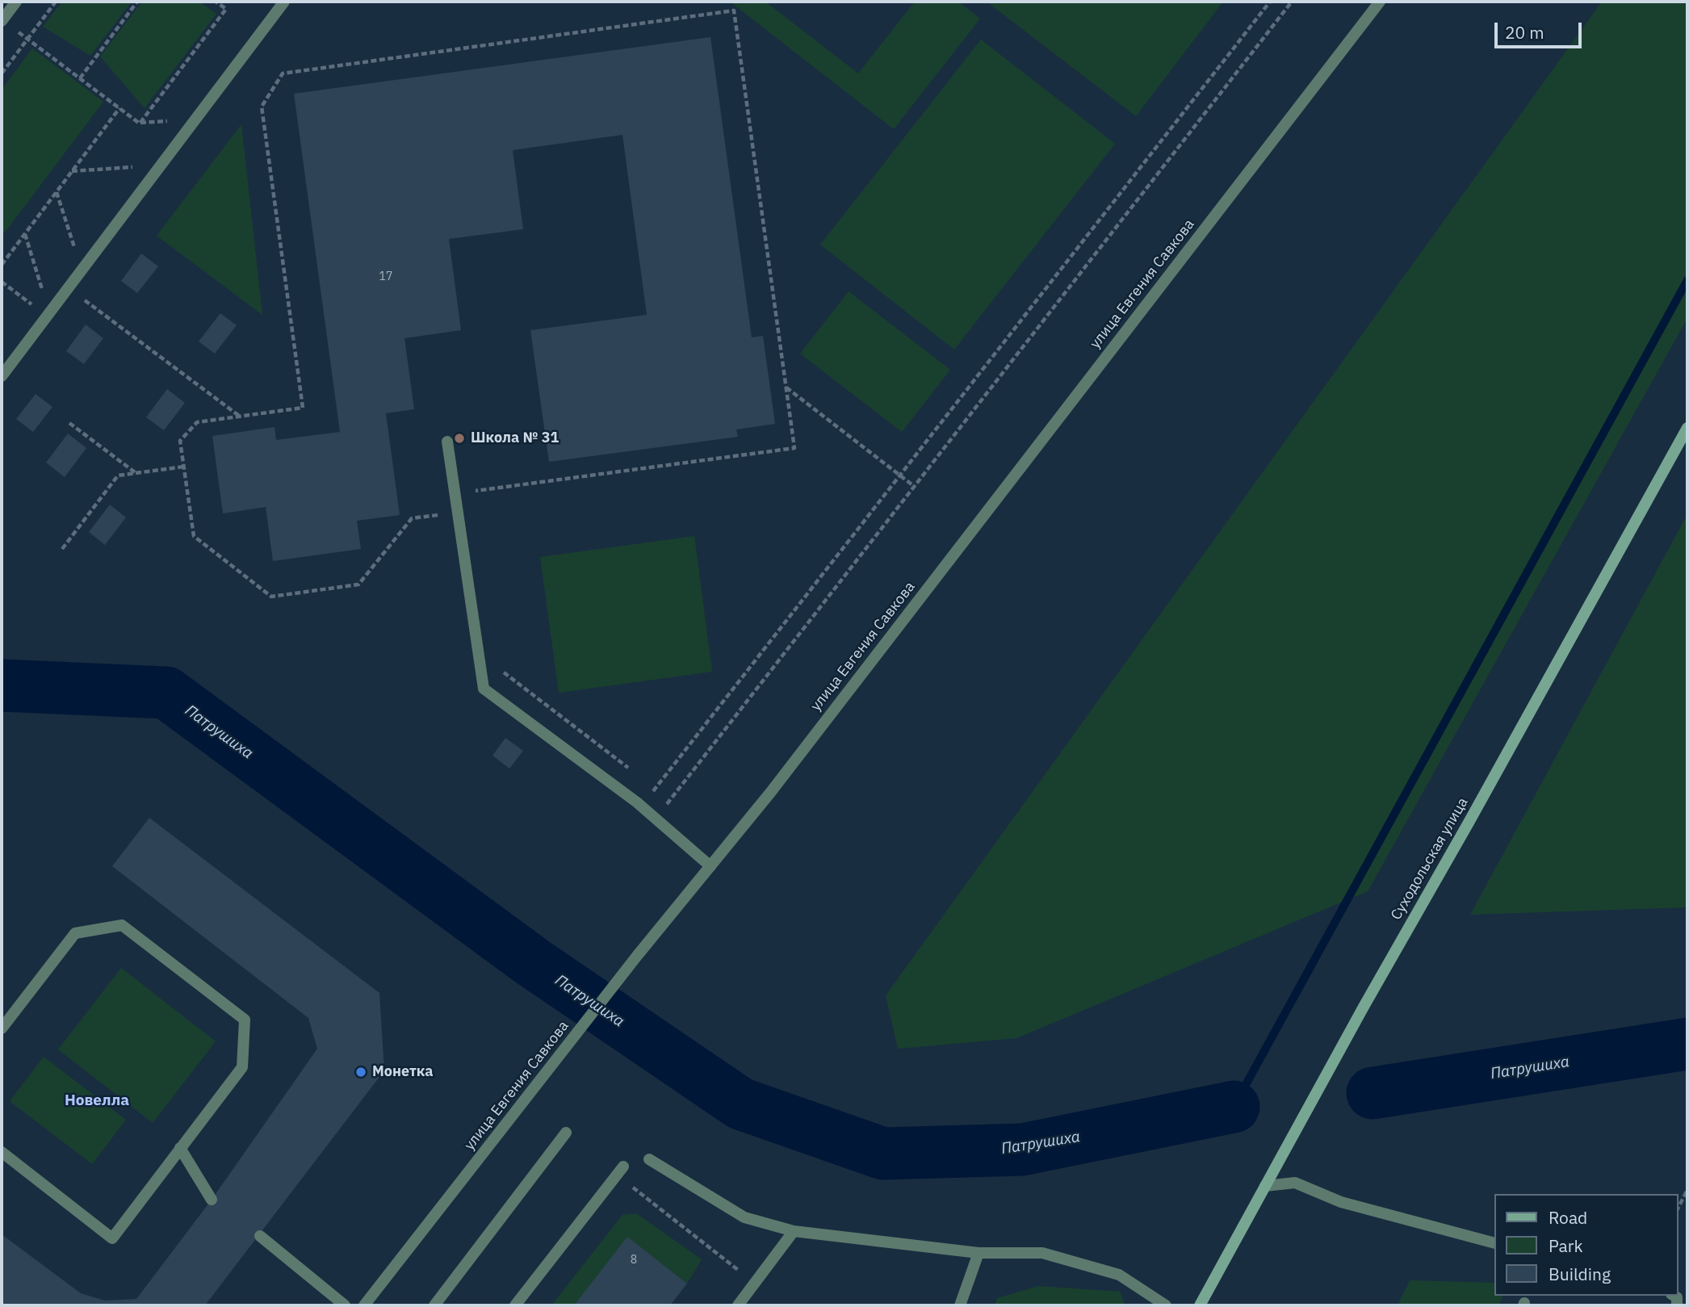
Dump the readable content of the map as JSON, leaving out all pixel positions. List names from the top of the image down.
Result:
{
  "streets": {
    "main road": ["Суходольская улица"],
    "street": ["улица Евгения Савкова"]
  },
  "districts": ["Новелла"],
  "water": ["Патрушиха"],
  "places": ["Школа № 31", "Монетка"],
  "house_numbers": ["17", "8"],
  "legend": ["Road", "Park", "Building"],
  "scale_bar": "20 m"
}
